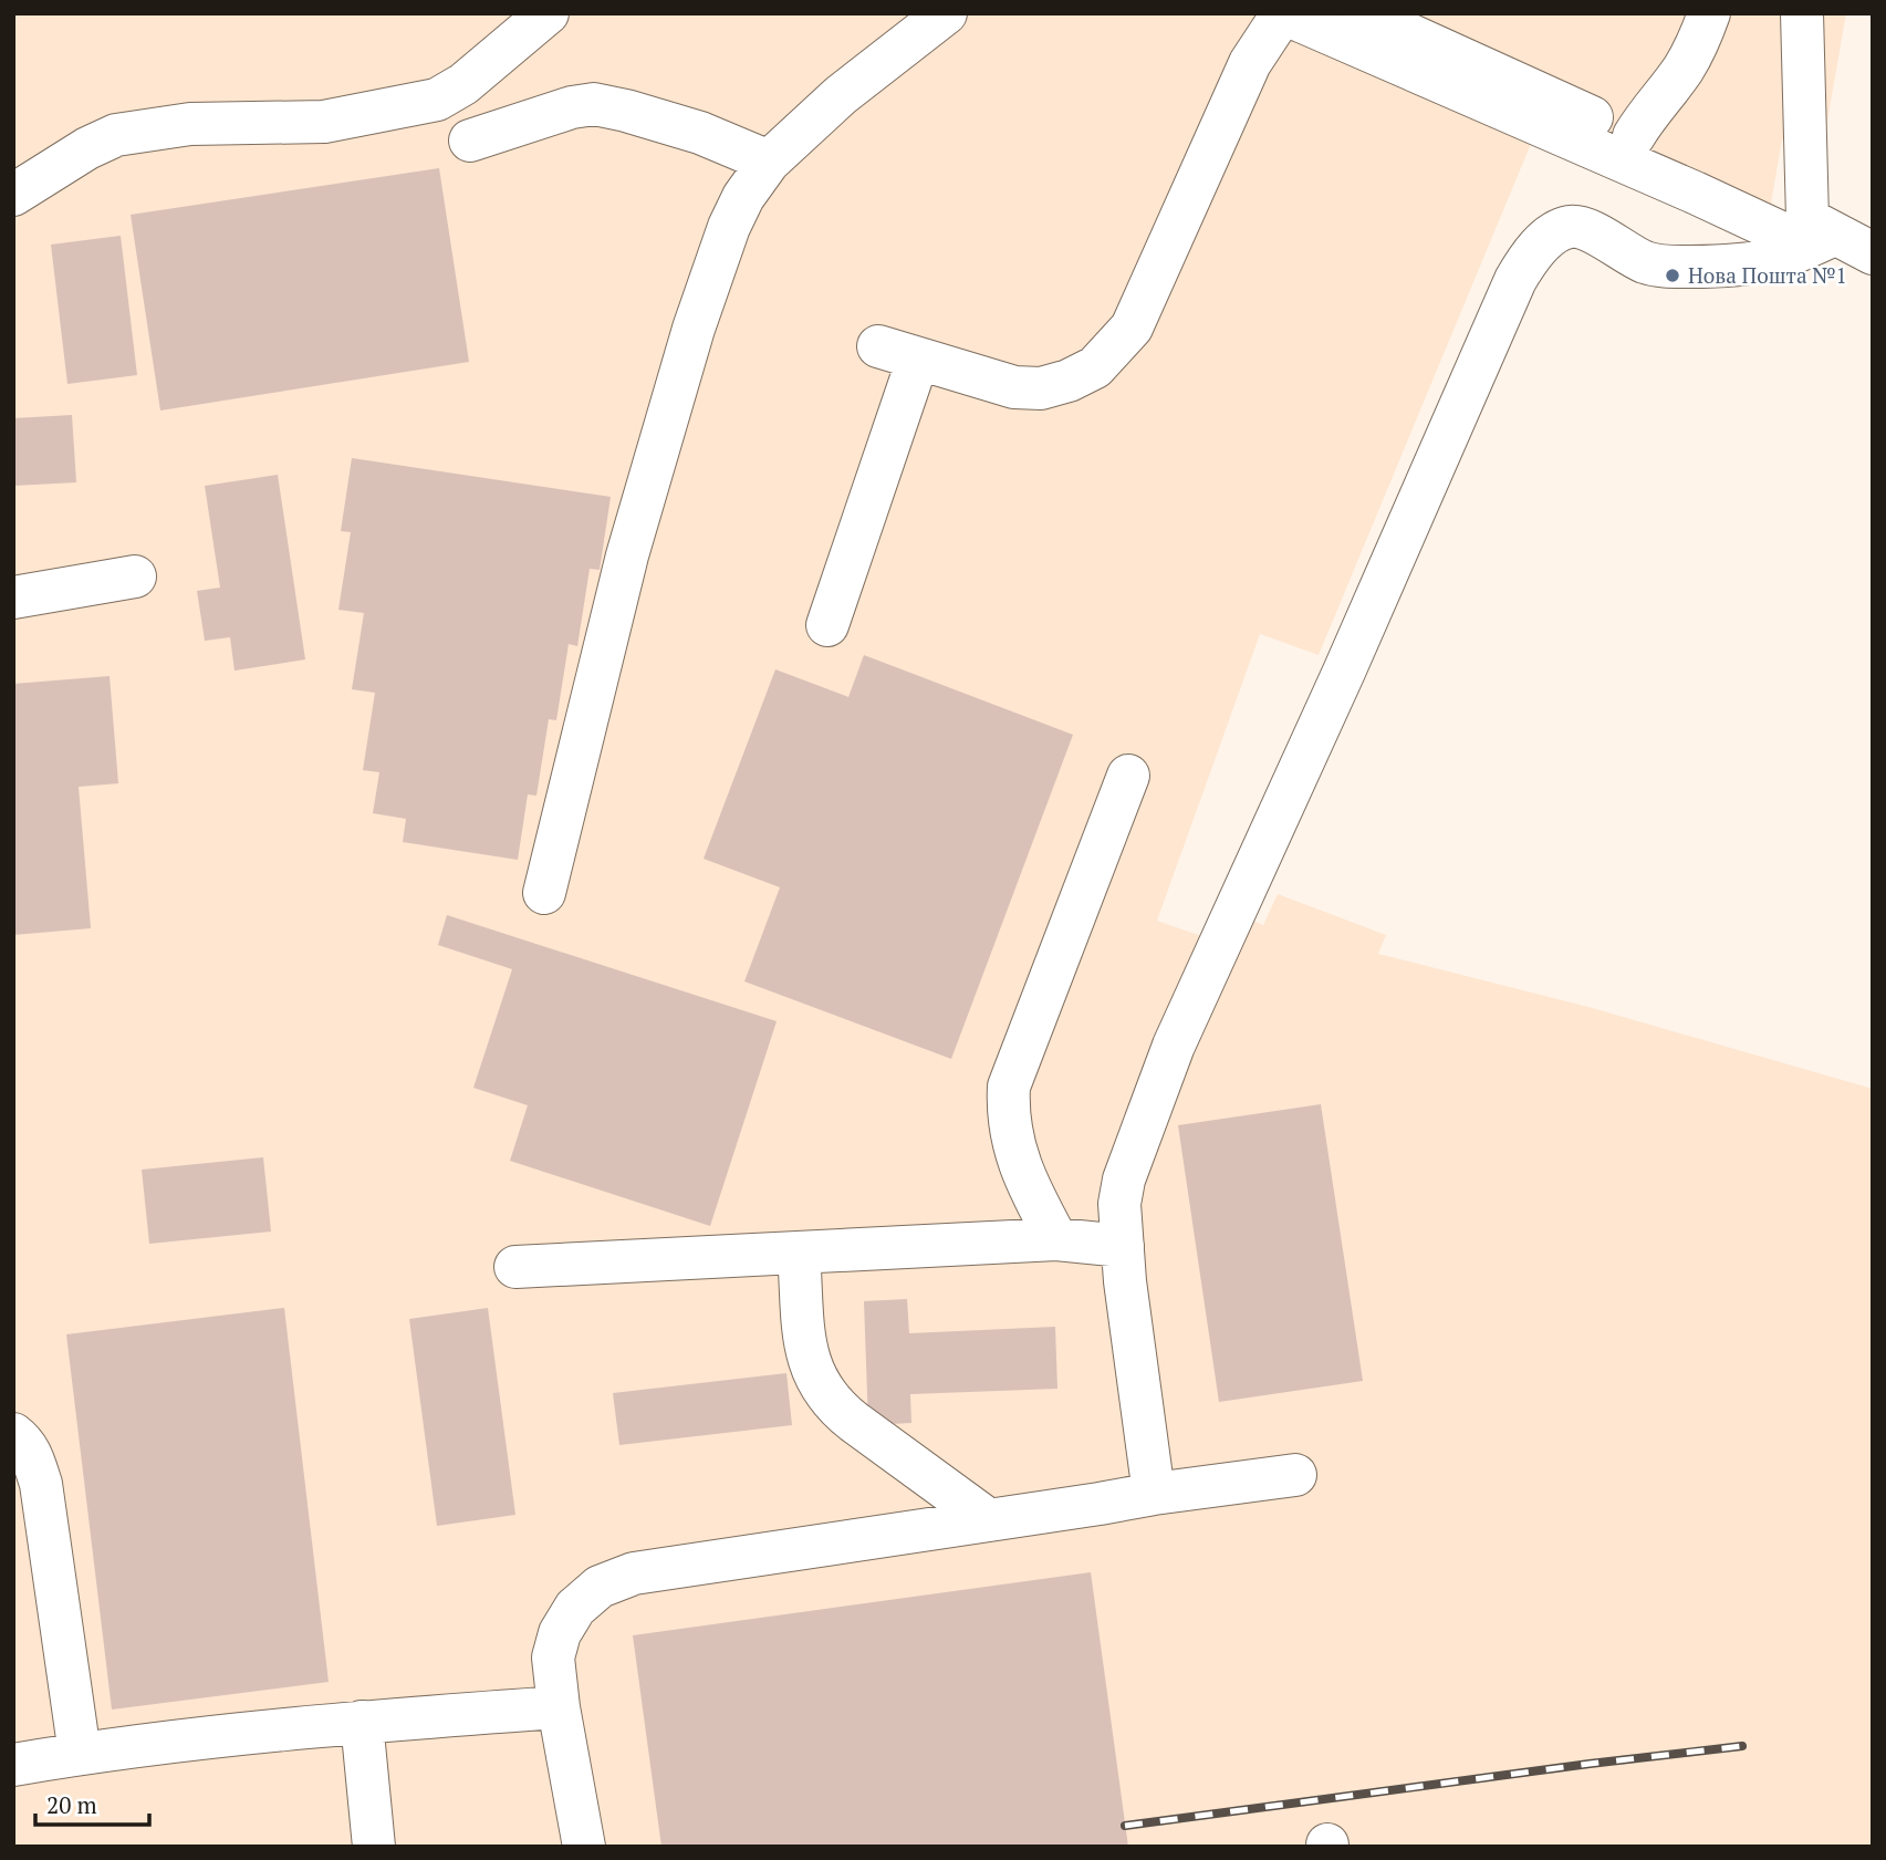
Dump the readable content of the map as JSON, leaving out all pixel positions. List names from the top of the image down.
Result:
{
  "places": ["Нова Пошта №1"],
  "scale_bar": "20 m"
}
